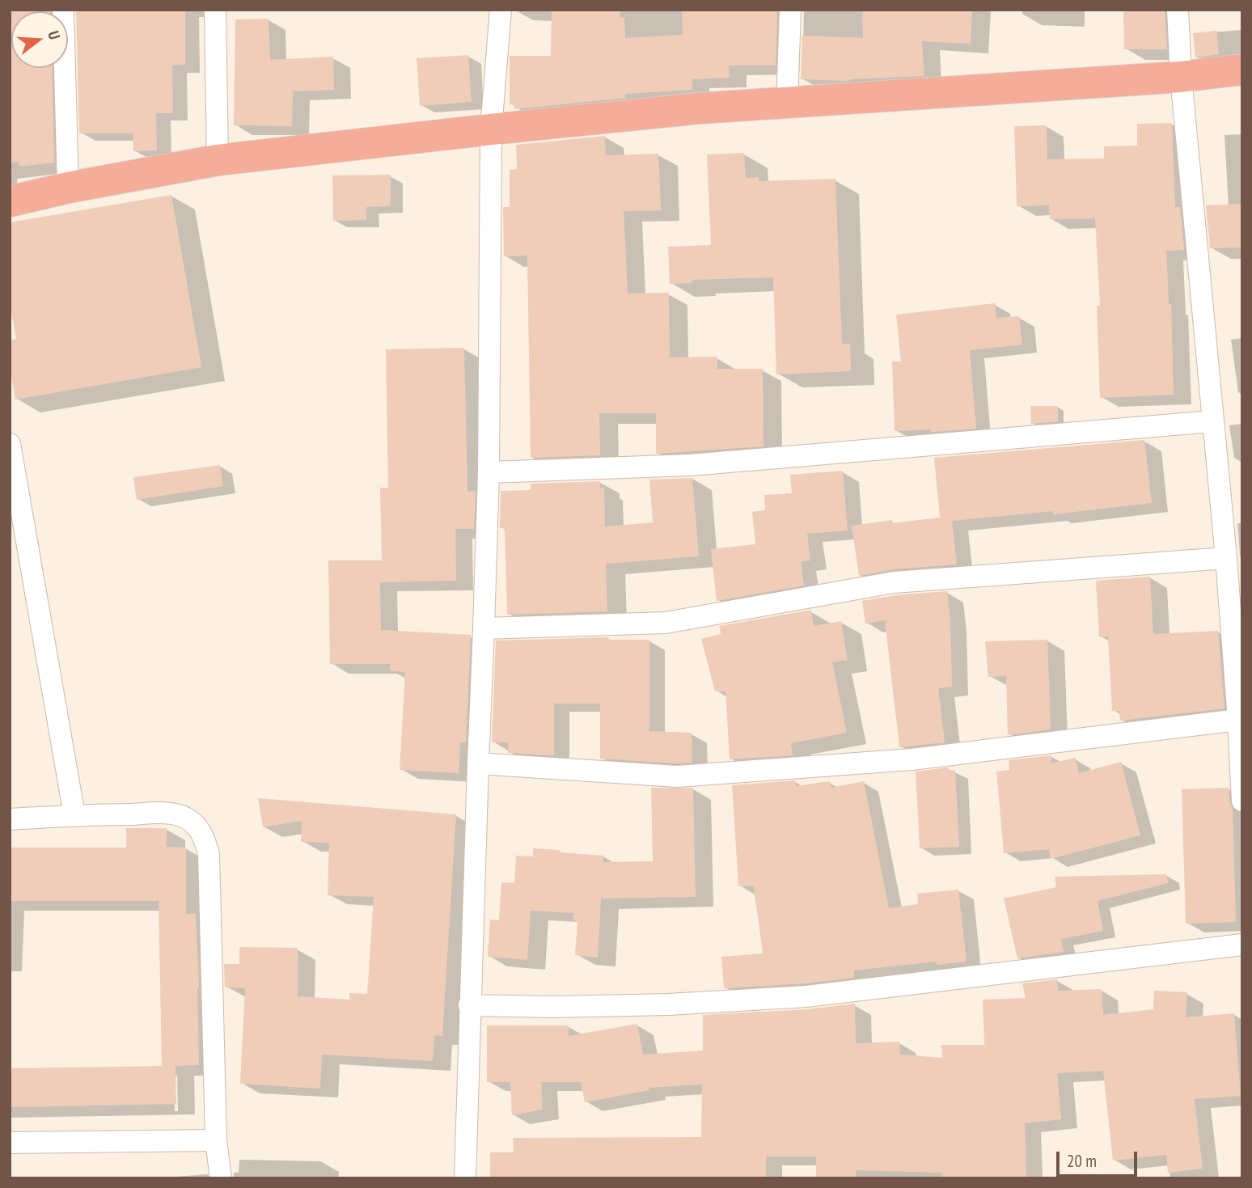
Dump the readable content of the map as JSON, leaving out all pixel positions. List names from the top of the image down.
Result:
{
  "scale_bar": "20 m",
  "north": "right"
}
